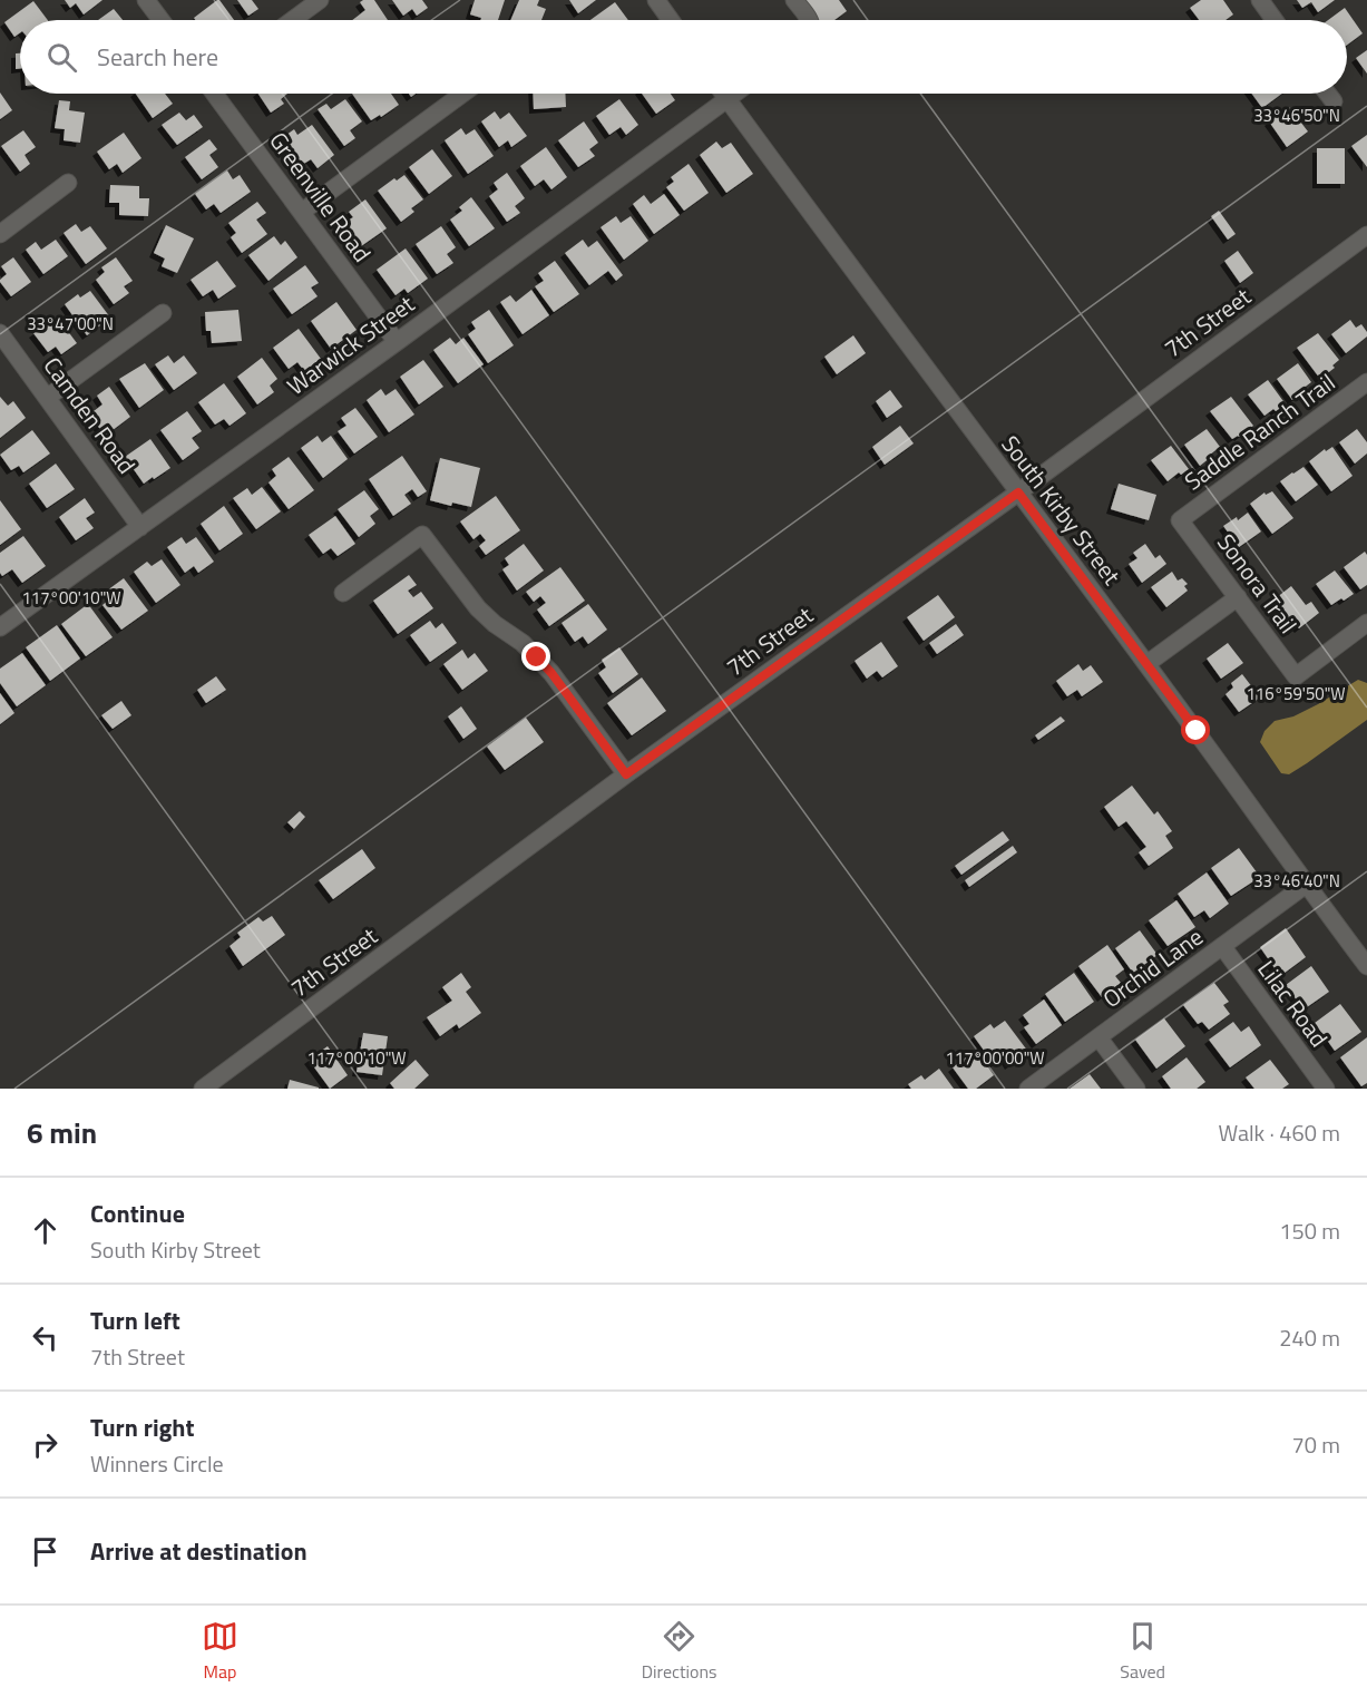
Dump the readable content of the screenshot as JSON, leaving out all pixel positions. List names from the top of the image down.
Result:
{
  "streets": {
    "street": [
      "Greenville Road",
      "7th Street",
      "Warwick Street",
      "Camden Road",
      "Saddle Ranch Trail",
      "South Kirby Street",
      "Sonora Trail",
      "Orchid Lane",
      "Lilac Road"
    ]
  },
  "crossings": [
    ["Greenville Road", "Warwick Street"],
    ["7th Street", "South Kirby Street"],
    ["Warwick Street", "Camden Road"],
    ["Warwick Street", "South Kirby Street"],
    ["Saddle Ranch Trail", "Sonora Trail"],
    ["South Kirby Street", "Orchid Lane"],
    ["Orchid Lane", "Lilac Road"]
  ],
  "page": {
    "search": "Search here",
    "heading": ["6 min", "Walk · 460 m"],
    "list": [
      ["Continue", "South Kirby Street", "150 m"],
      ["Turn left", "7th Street", "240 m"],
      ["Turn right", "Winners Circle", "70 m"],
      "Arrive at destination"
    ],
    "nav": ["Map", "Directions", "Saved"]
  },
  "coordinates": [
    "33°46'50\"N",
    "33°47'00\"N",
    "117°00'10\"W",
    "116°59'50\"W",
    "33°46'40\"N",
    "117°00'00\"W"
  ]
}
